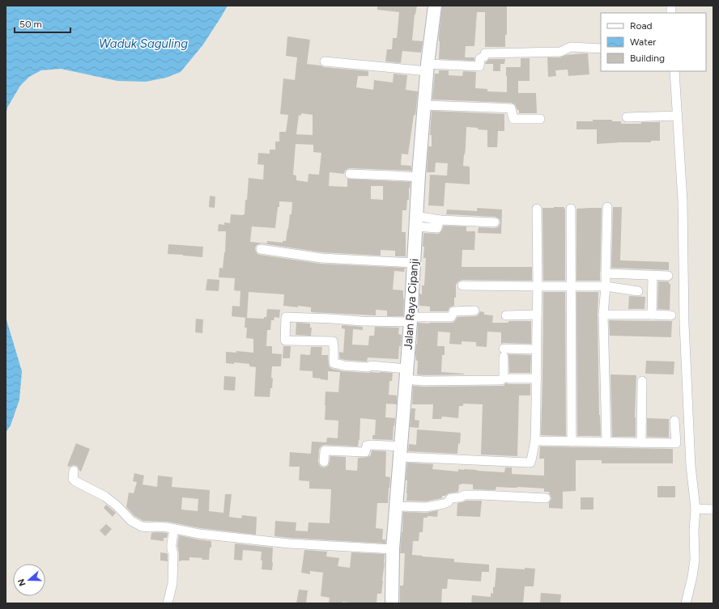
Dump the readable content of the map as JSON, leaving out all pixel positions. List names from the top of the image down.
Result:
{
  "streets": {
    "main road": ["Jalan Raya Cipanji"]
  },
  "water": ["Waduk Saguling"],
  "legend": ["Road", "Water", "Building"],
  "scale_bar": "50 m",
  "north": "left"
}
